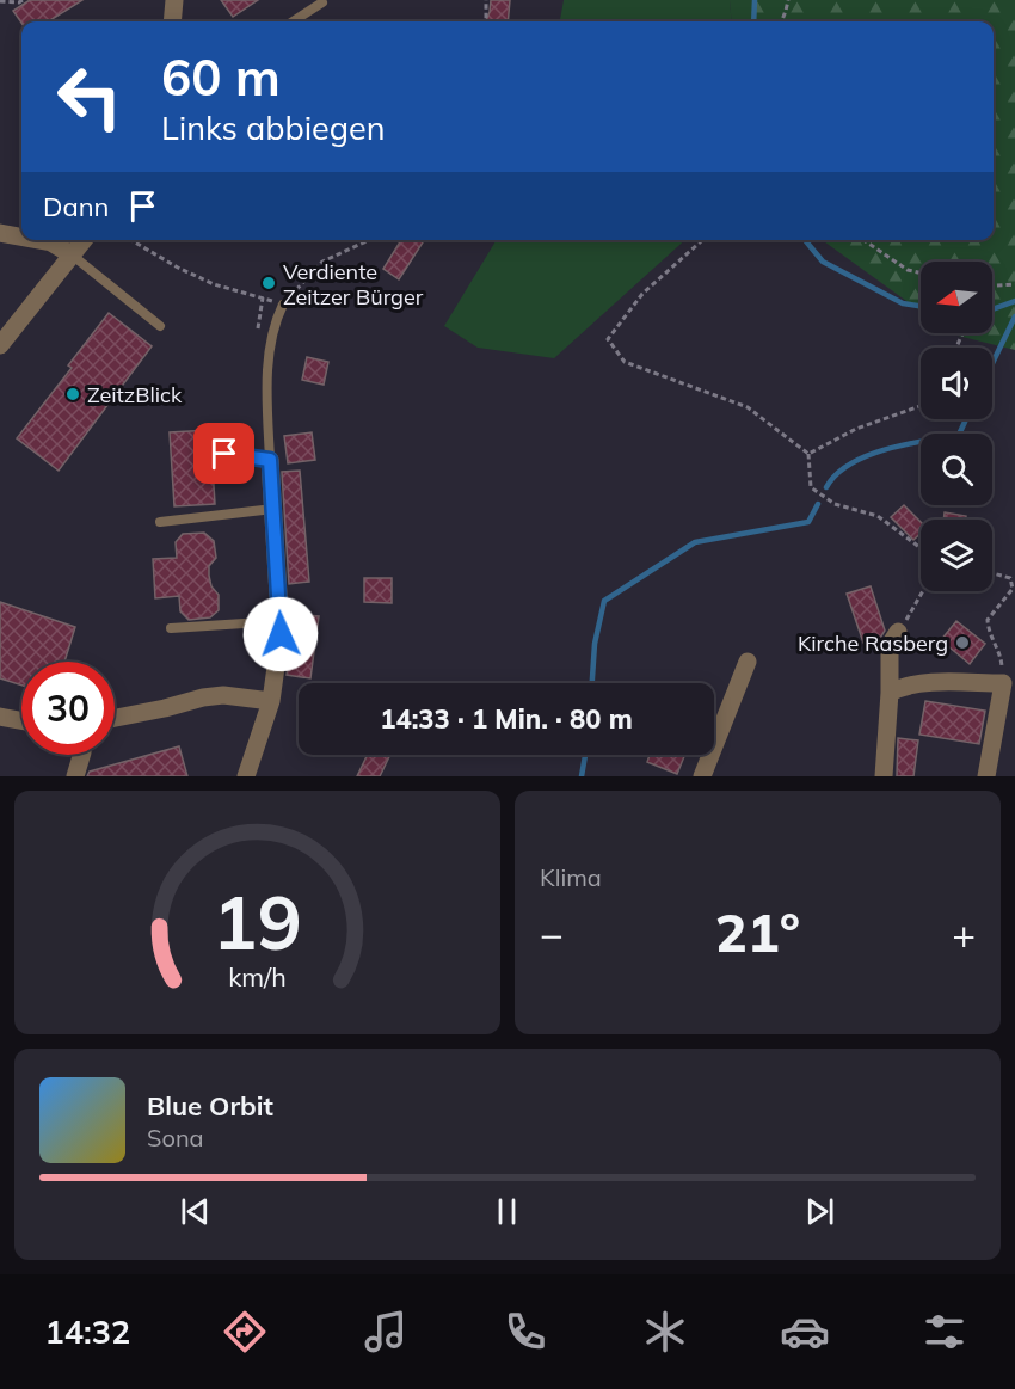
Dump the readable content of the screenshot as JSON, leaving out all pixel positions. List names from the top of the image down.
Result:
{
  "places": ["Verdiente Zeitzer Bürger", "ZeitzBlick", "Kirche Rasberg"],
  "north": "left",
  "page": {
    "turn": ["60 m", "Links abbiegen"],
    "then": "Dann",
    "limit": "30",
    "trip": "14:33 · 1 Min. · 80 m",
    "tile": "Klima",
    "heat": ["−", "21°", "+"],
    "song": ["Blue Orbit", "Sona"],
    "tabs": "14:32",
    "gauge": ["19", "km/h"]
  }
}
